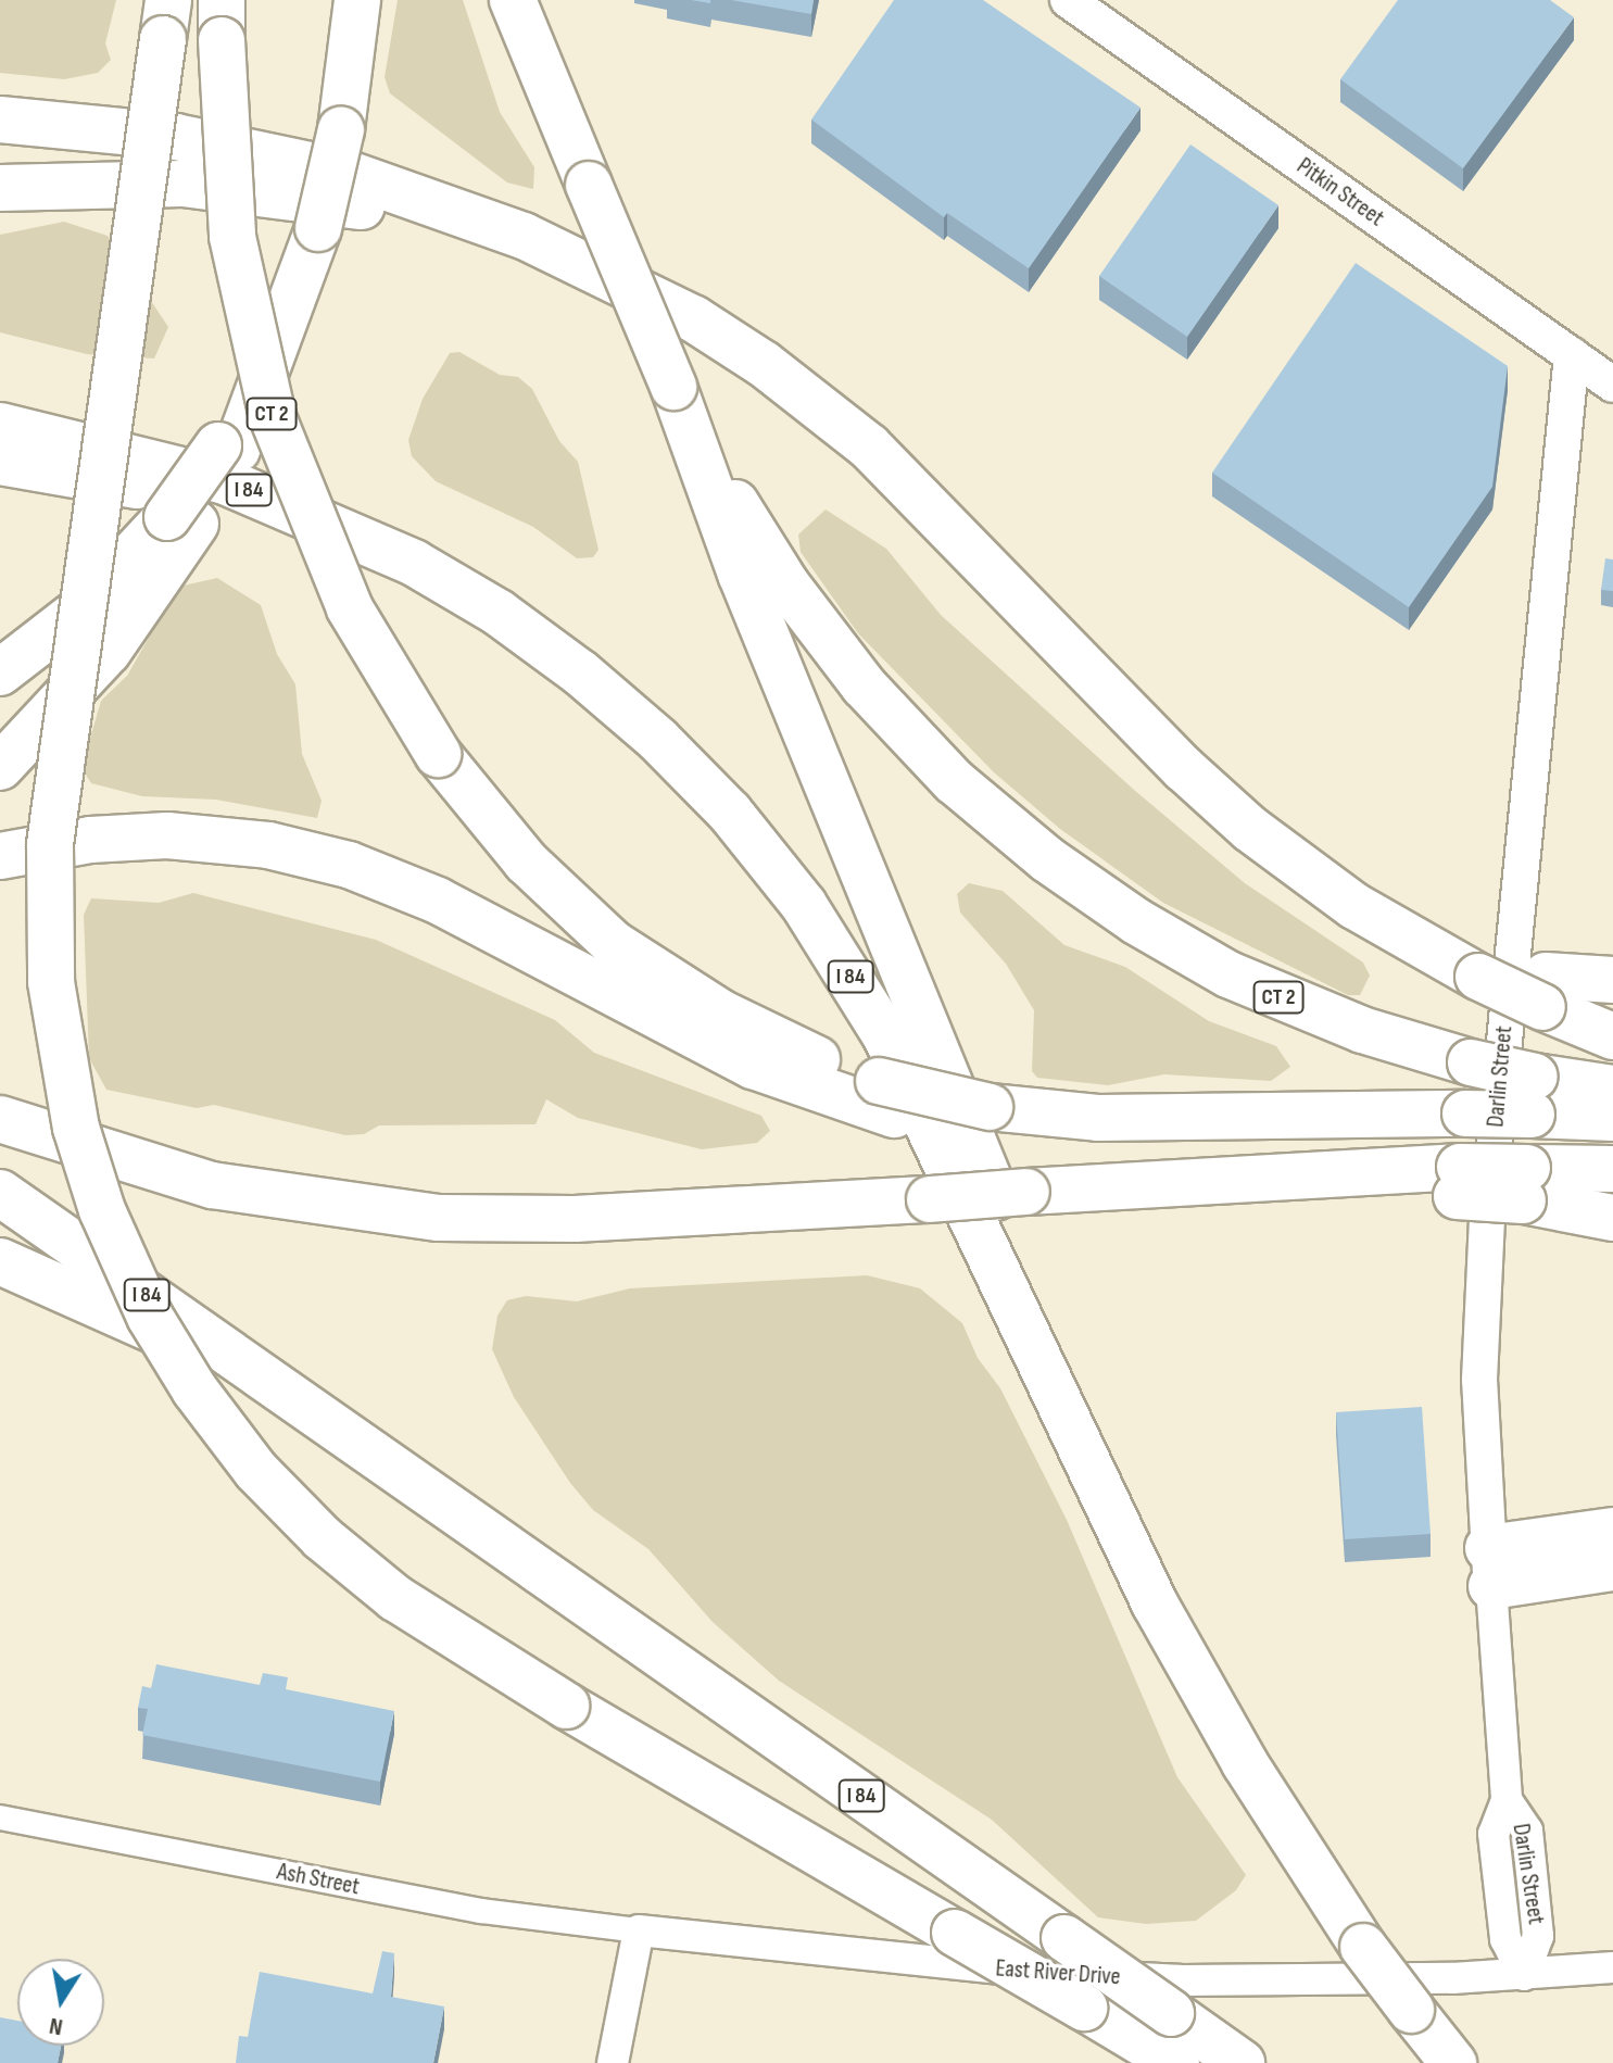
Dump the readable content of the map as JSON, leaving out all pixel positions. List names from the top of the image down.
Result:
{
  "streets": {
    "highway": ["CT 2", "I 84"],
    "main road": ["Pitkin Street", "Darlin Street"],
    "street": ["Ash Street", "East River Drive"]
  },
  "crossings": [
    ["Pitkin Street", "Darlin Street"],
    ["Darlin Street", "East River Drive"],
    ["Ash Street", "East River Drive"]
  ],
  "north": "bottom"
}
